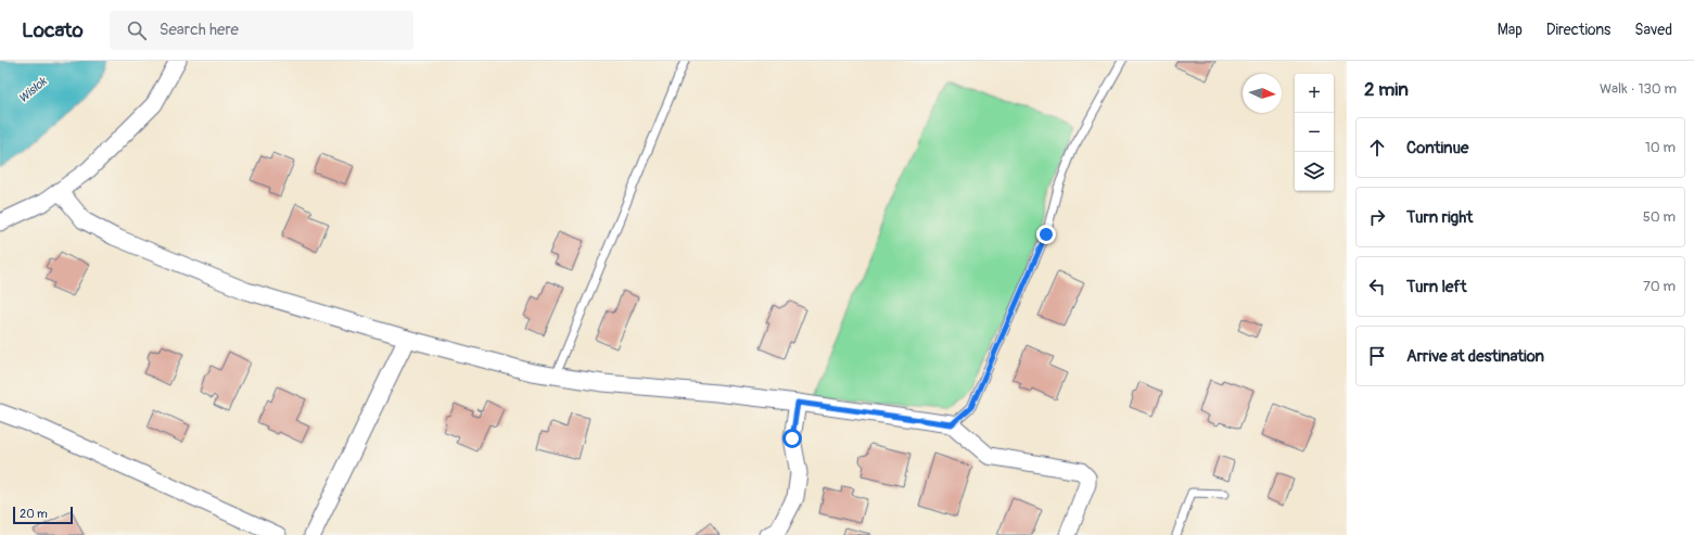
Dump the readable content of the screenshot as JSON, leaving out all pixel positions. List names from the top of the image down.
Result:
{
  "water": ["Wisłok"],
  "scale_bar": "20 m",
  "north": "right",
  "page": {
    "header": "Locato",
    "search": "Search here",
    "nav": ["Map", "Directions", "Saved"],
    "heading": ["2 min", "Walk · 130 m"],
    "map_buttons": ["+", "−"],
    "list": [
      ["Continue", "10 m"],
      ["Turn right", "50 m"],
      ["Turn left", "70 m"],
      "Arrive at destination"
    ],
    "scale": "20 m"
  }
}
